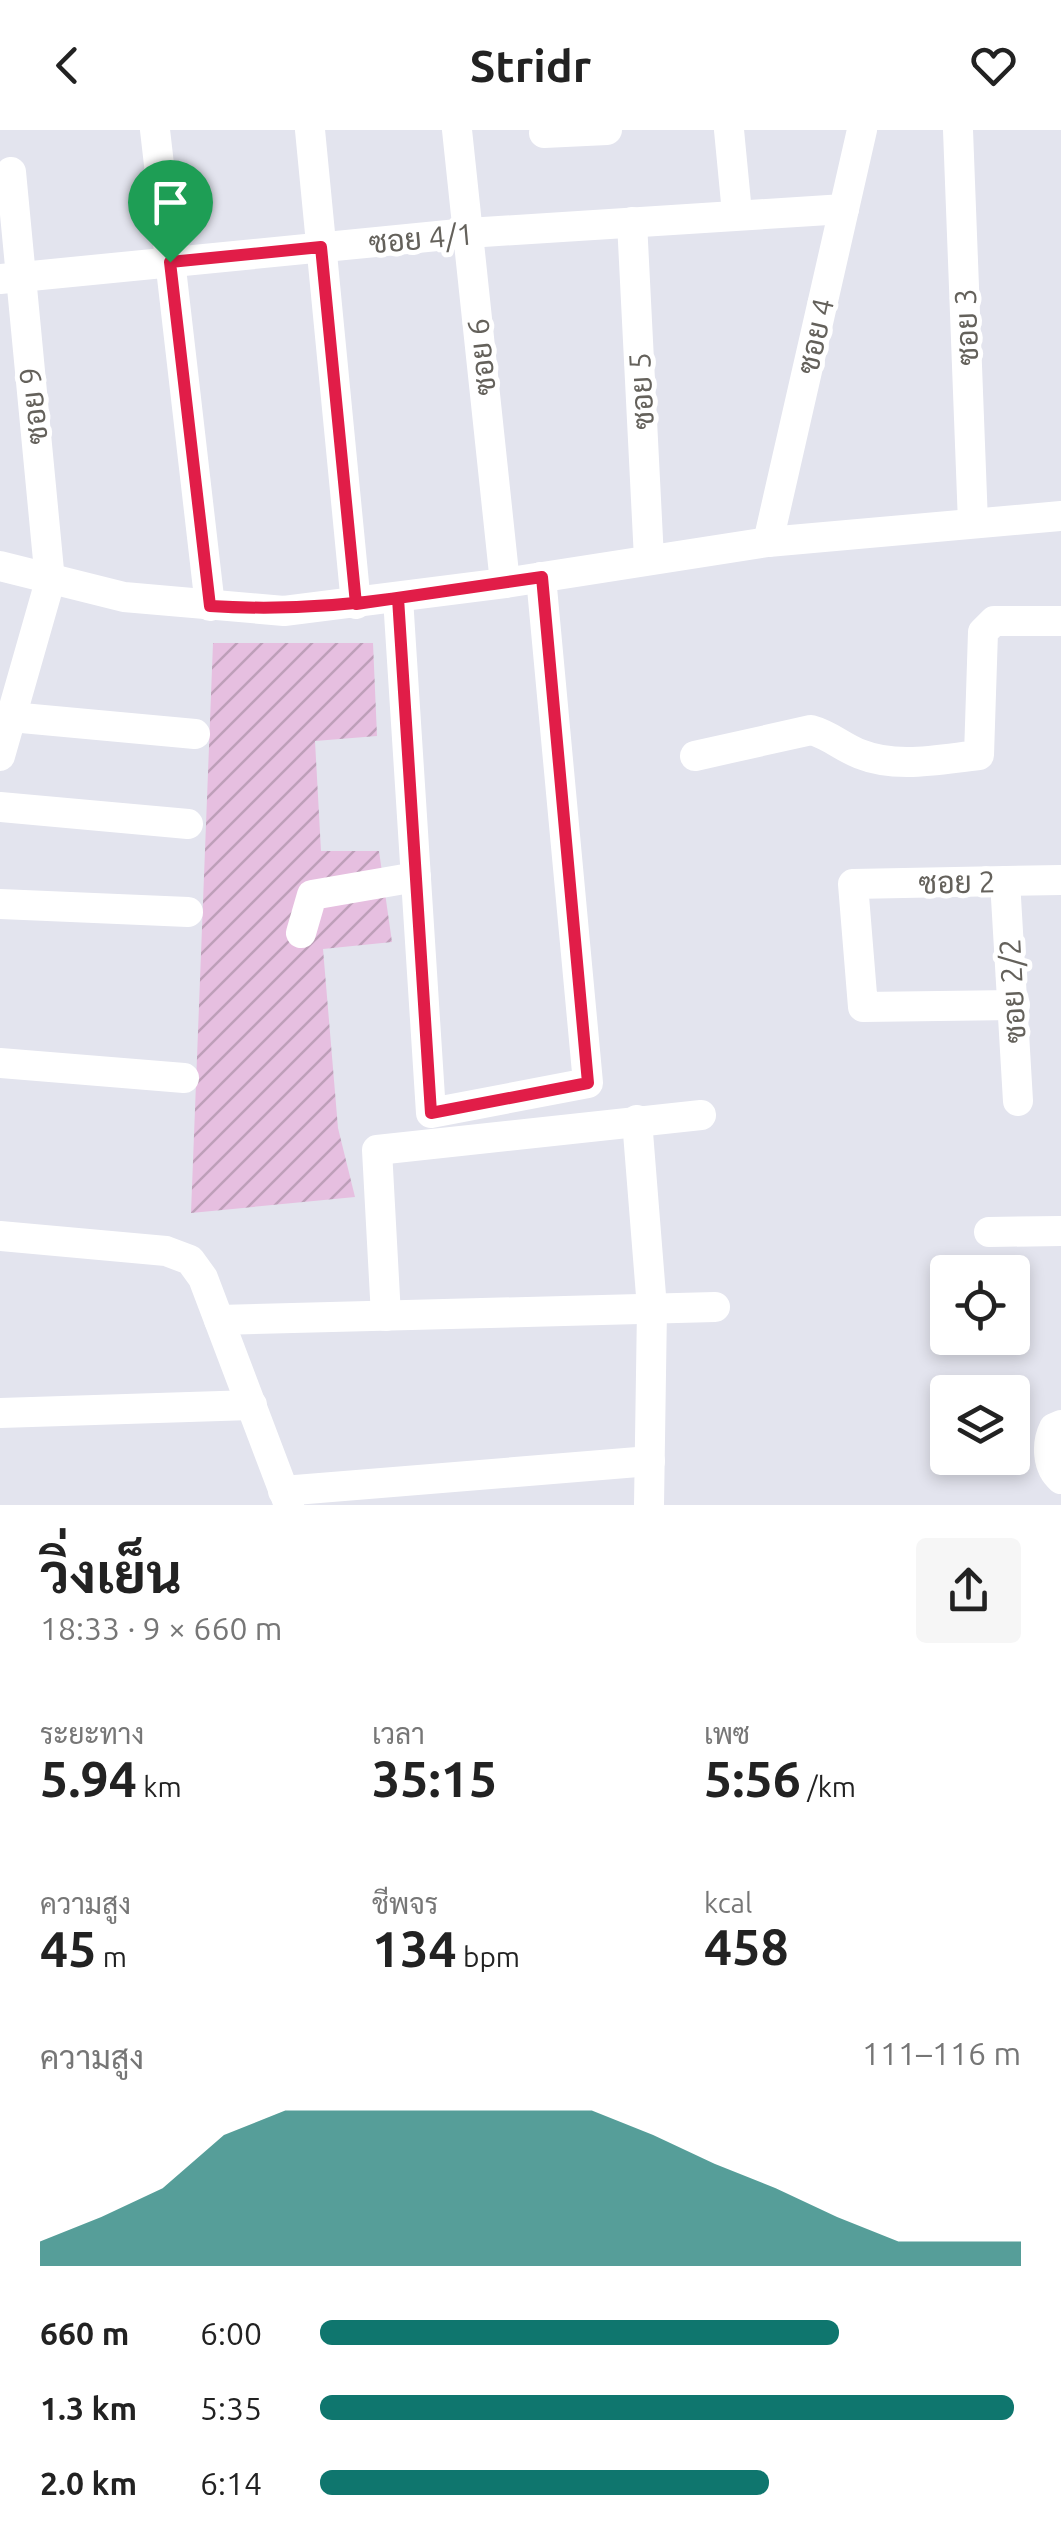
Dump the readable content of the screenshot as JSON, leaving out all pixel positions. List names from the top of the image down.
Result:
{
  "streets": {
    "street": [
      "ซอย 4/1",
      "ซอย 3",
      "ซอย 4",
      "ซอย 6",
      "ซอย 5",
      "ซอย 9",
      "ซอย 2",
      "ซอย 2/2"
    ]
  },
  "crossings": [
    ["ซอย 4/1", "ซอย 4"],
    ["ซอย 4/1", "ซอย 6"],
    ["ซอย 4/1", "ซอย 5"],
    ["ซอย 4/1", "ซอย 9"],
    ["ซอย 2", "ซอย 2/2"]
  ],
  "page": {
    "header": "Stridr",
    "heading": ["วิ่งเย็น", "18:33 · 9 × 660 m"],
    "stats": [
      ["ระยะทาง", "5.94 km"],
      ["เวลา", "35:15"],
      ["เพซ", "5:56 /km"],
      ["ความสูง", "45 m"],
      ["ชีพจร", "134 bpm"],
      ["kcal", "458"]
    ],
    "chart": ["ความสูง", "111–116 m"],
    "list": [
      {
        "name": "660 m",
        "note": "6:00"
      },
      {
        "name": "1.3 km",
        "note": "5:35"
      },
      {
        "name": "2.0 km",
        "note": "6:14"
      }
    ]
  }
}
